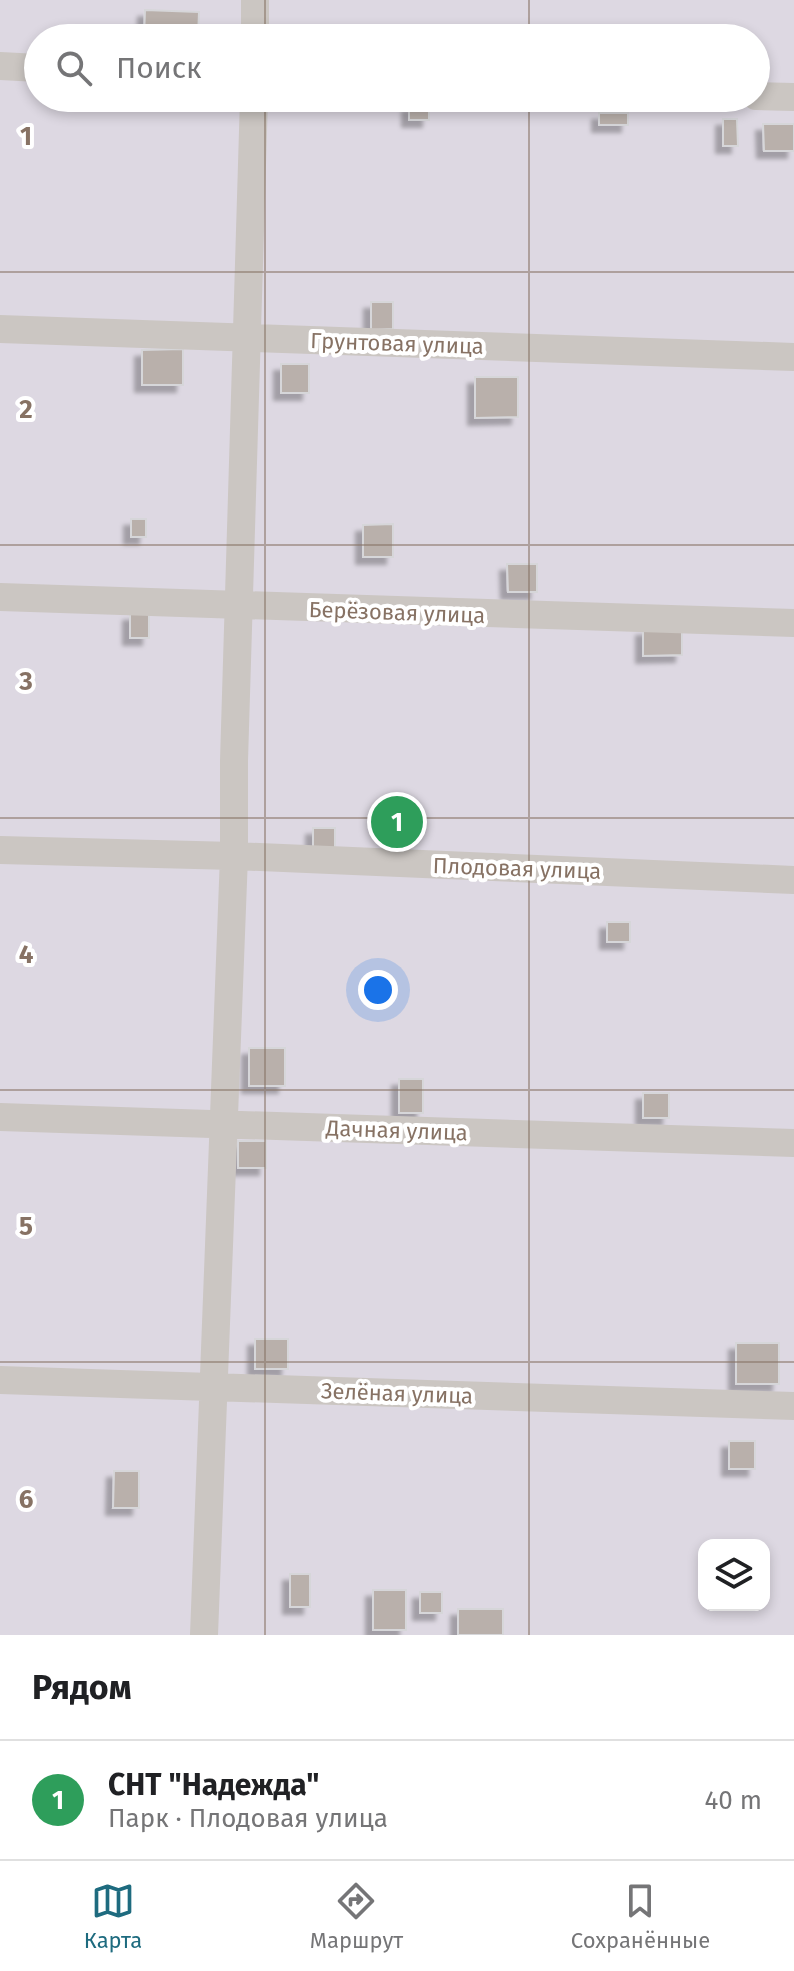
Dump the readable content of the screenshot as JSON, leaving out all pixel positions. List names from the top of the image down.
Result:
{
  "streets": {
    "street": [
      "Грунтовая улица",
      "Берёзовая улица",
      "Плодовая улица",
      "Дачная улица",
      "Зелёная улица"
    ]
  },
  "page": {
    "search": "Поиск",
    "pins": "1",
    "heading": "Рядом",
    "list": [
      {
        "mark": "1",
        "name": "СНТ \"Надежда\"",
        "note": "Парк · Плодовая улица",
        "value": "40 m"
      }
    ],
    "nav": ["Карта", "Маршрут", "Сохранённые"]
  },
  "grid": {
    "rows": [
      "1",
      "2",
      "3",
      "4",
      "5",
      "6"
    ]
  }
}
